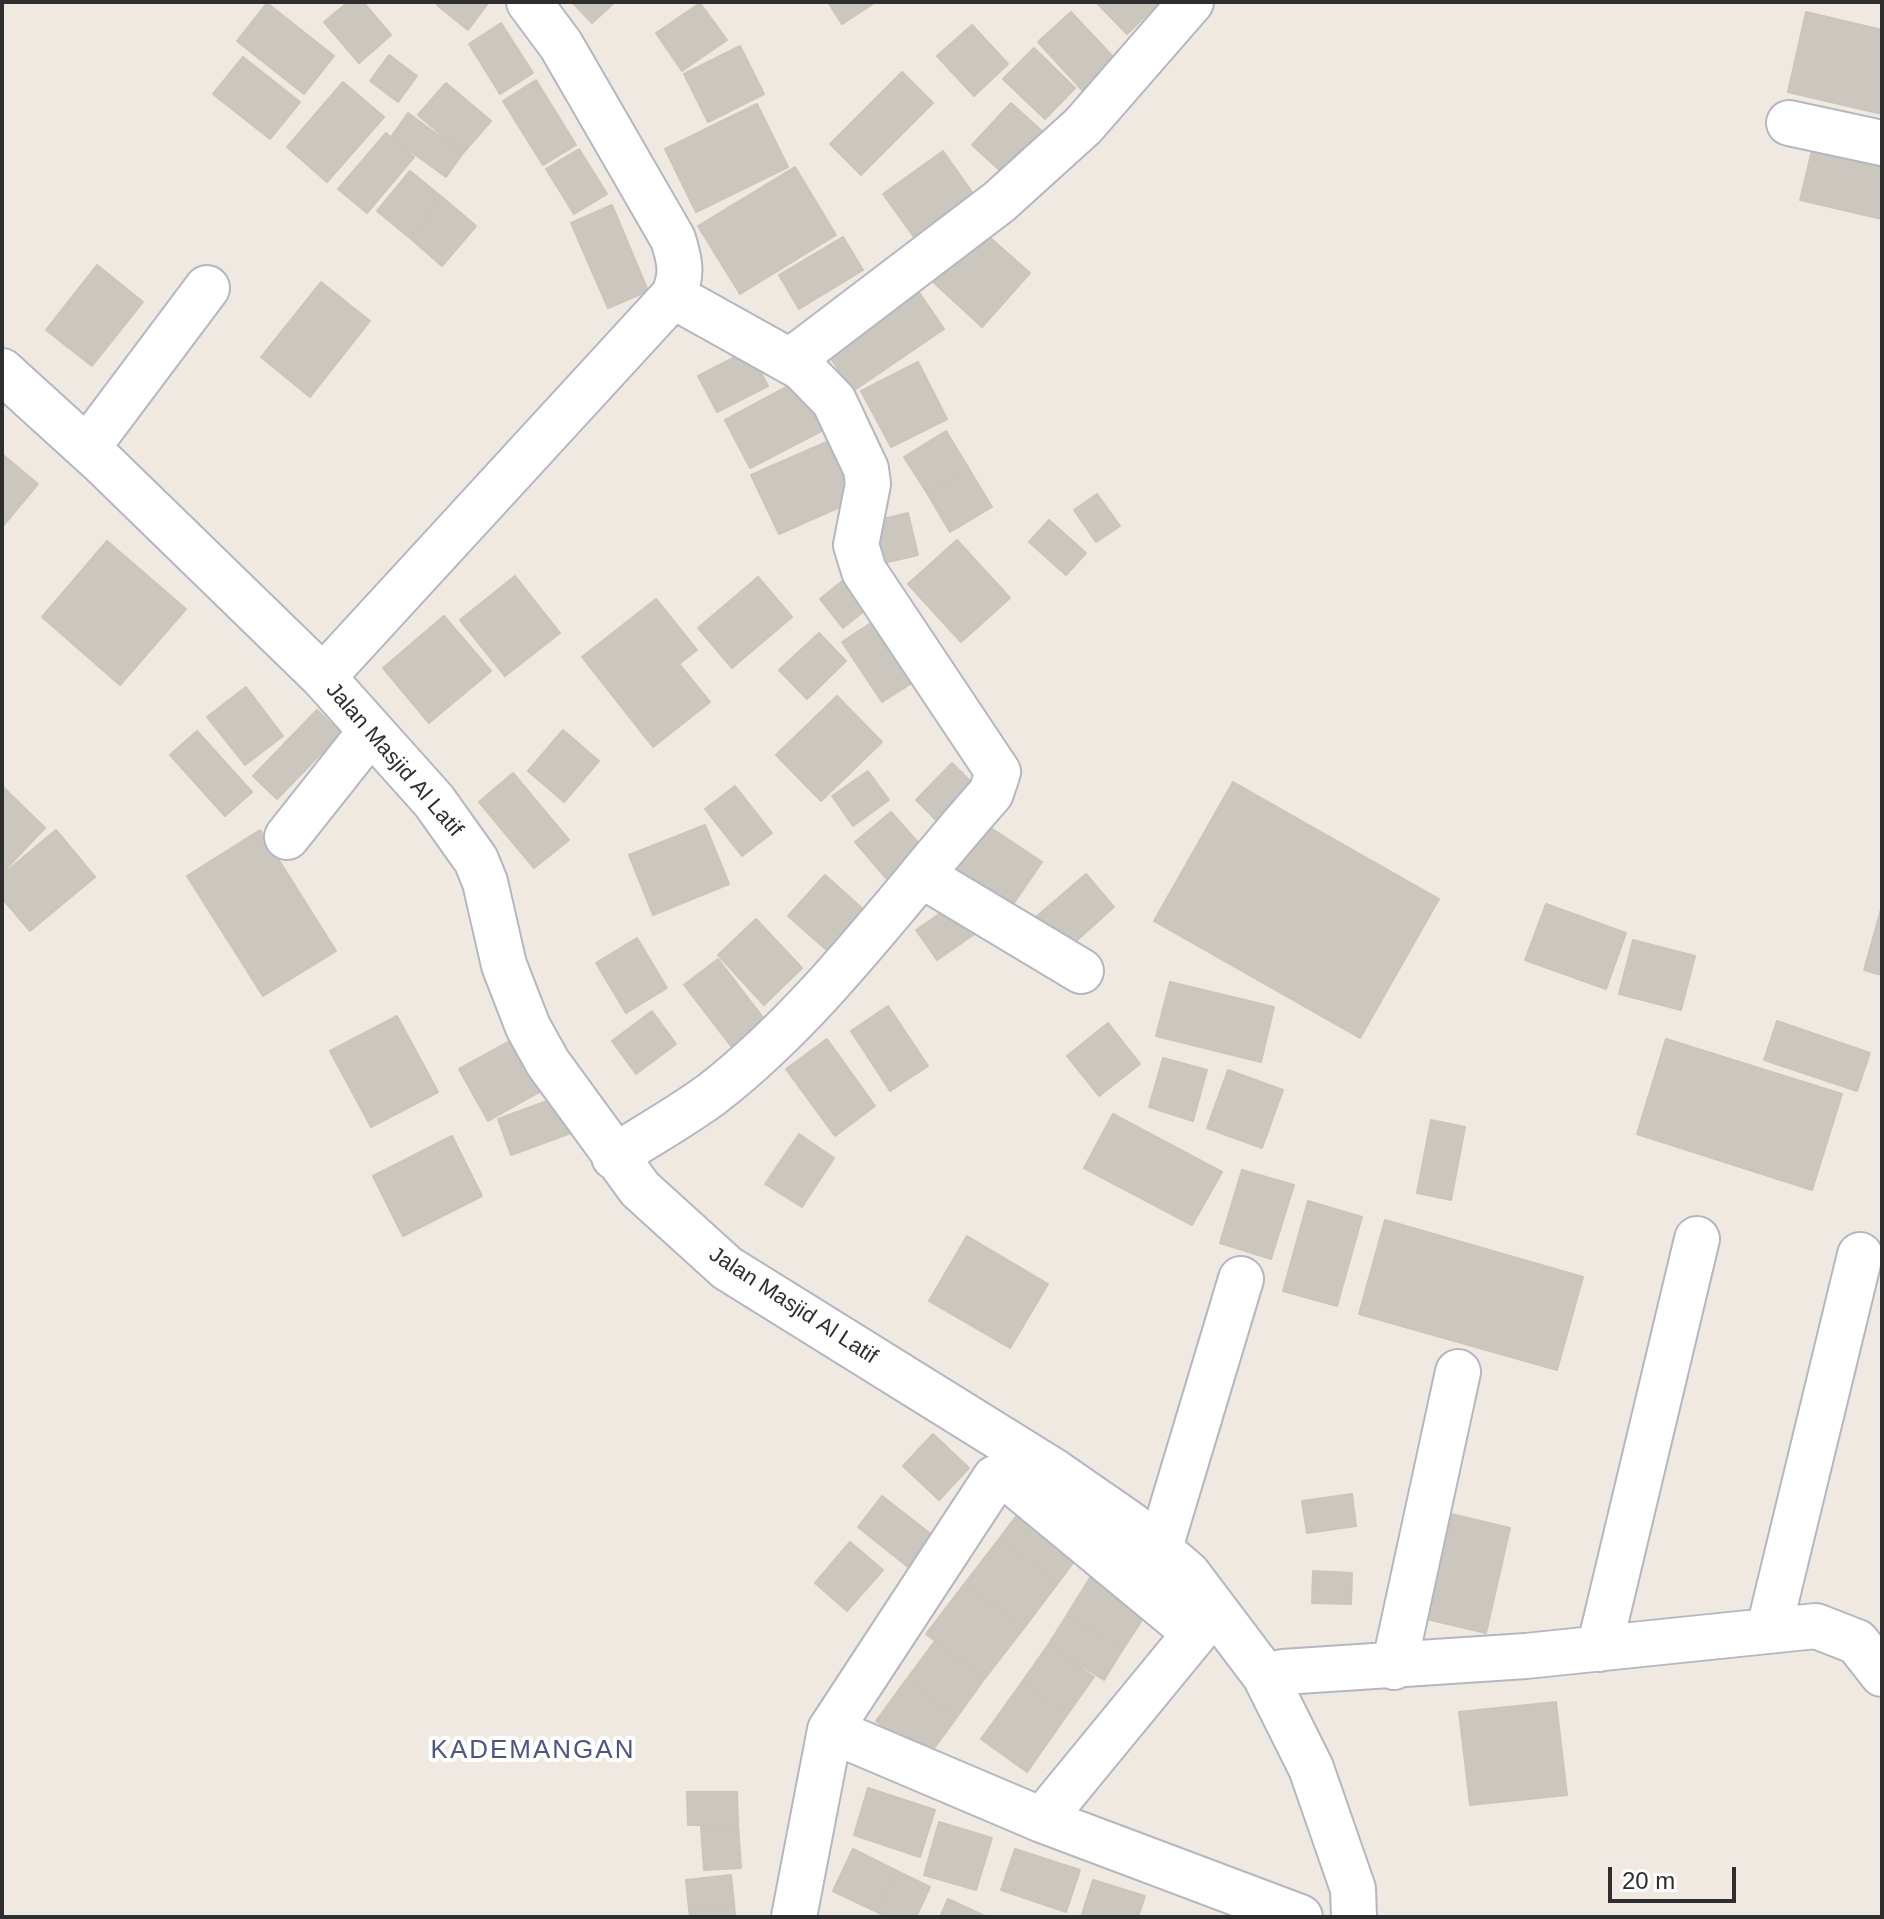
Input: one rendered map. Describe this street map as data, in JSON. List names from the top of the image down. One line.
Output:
{"streets":{"street":["Jalan Masjid Al Latif"]},"districts":["KADEMANGAN"],"scale_bar":"20 m"}
